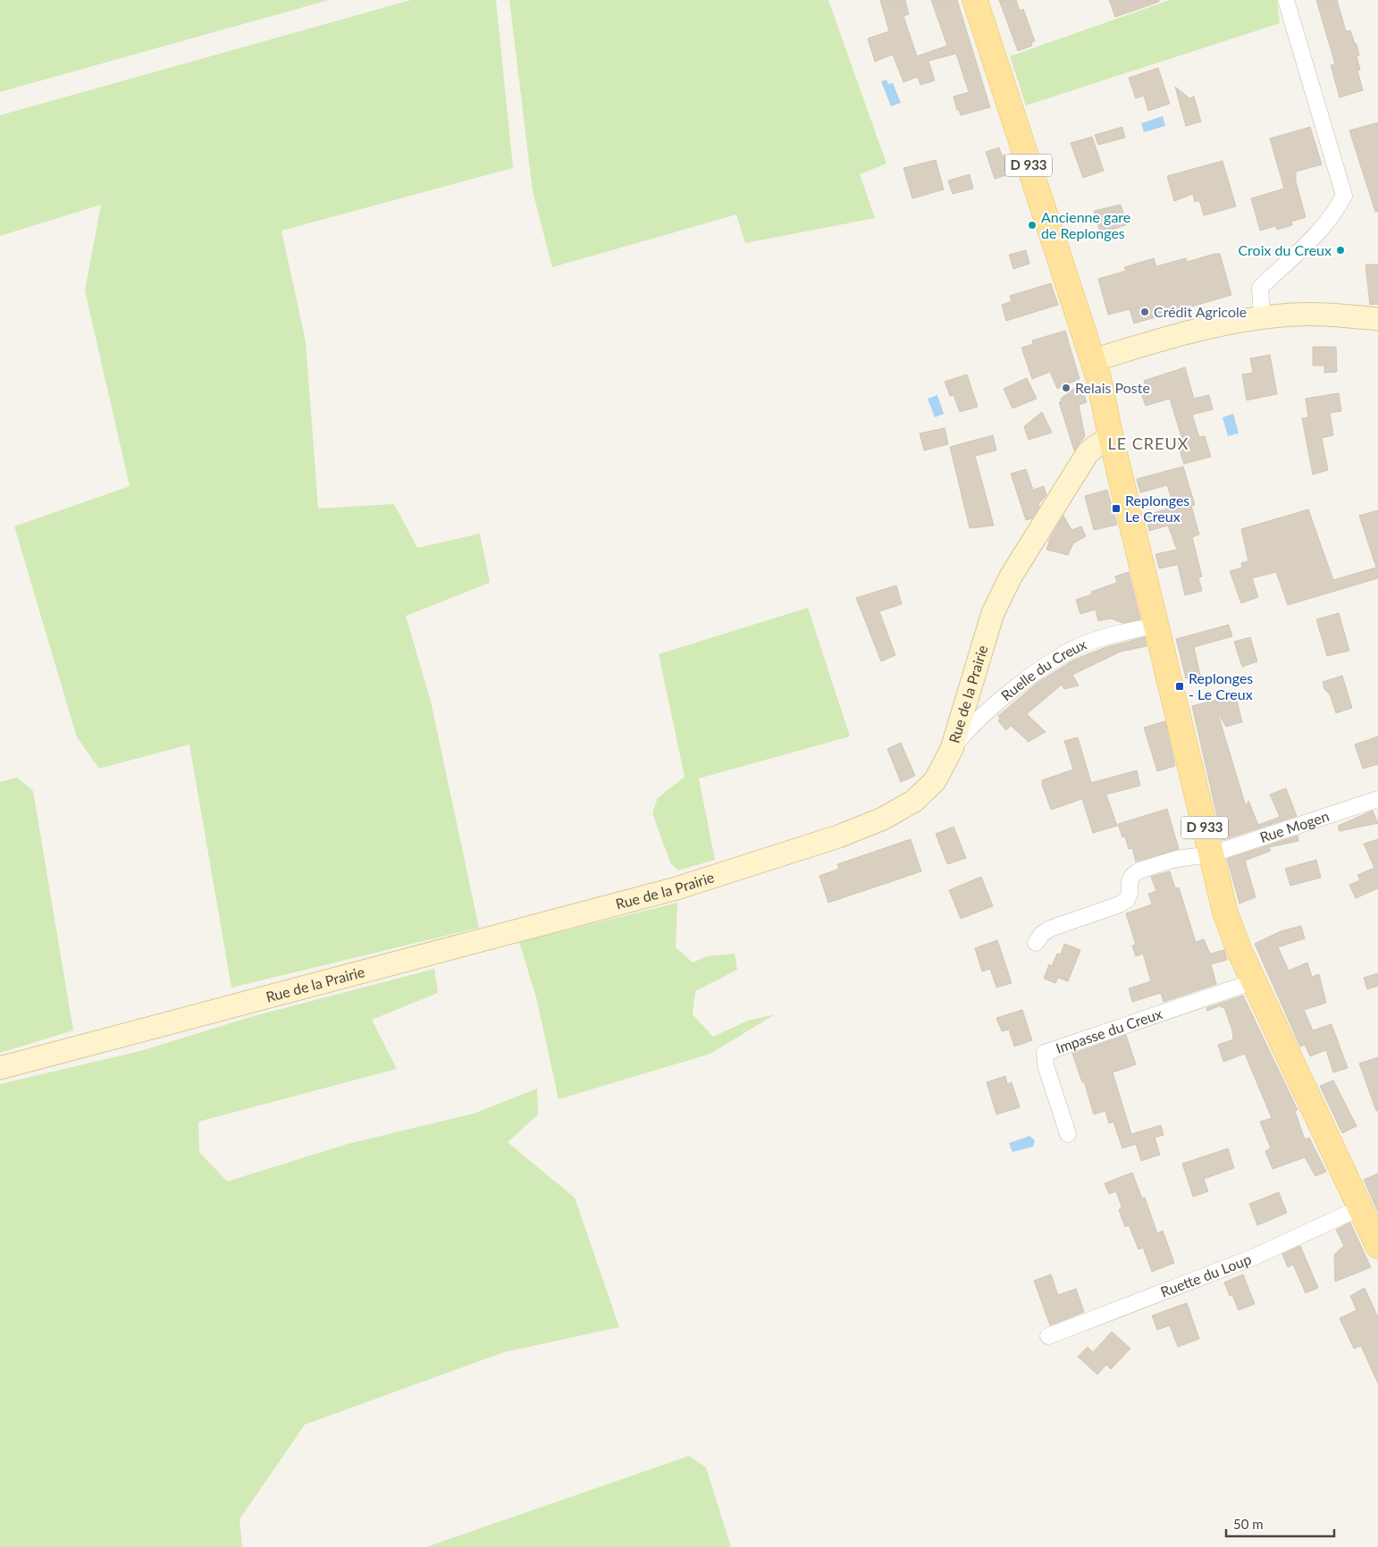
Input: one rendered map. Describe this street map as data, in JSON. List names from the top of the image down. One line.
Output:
{"streets":{"main road":["D 933"],"street":["Ruelle du Creux","Rue de la Prairie","Rue Mogen","Impasse du Creux","Ruette du Loup"]},"crossings":[["D 933","Ruelle du Creux"],["D 933","Rue de la Prairie"],["D 933","Rue Mogen"],["D 933","Impasse du Creux"],["D 933","Ruette du Loup"],["Ruelle du Creux","Rue de la Prairie"]],"districts":["LE CREUX"],"places":{"other":["Ancienne gare de Replonges","Croix du Creux","Crédit Agricole","Relais Poste"],"transit":["Replonges Le Creux","Replonges - Le Creux"]},"scale_bar":"50 m"}
